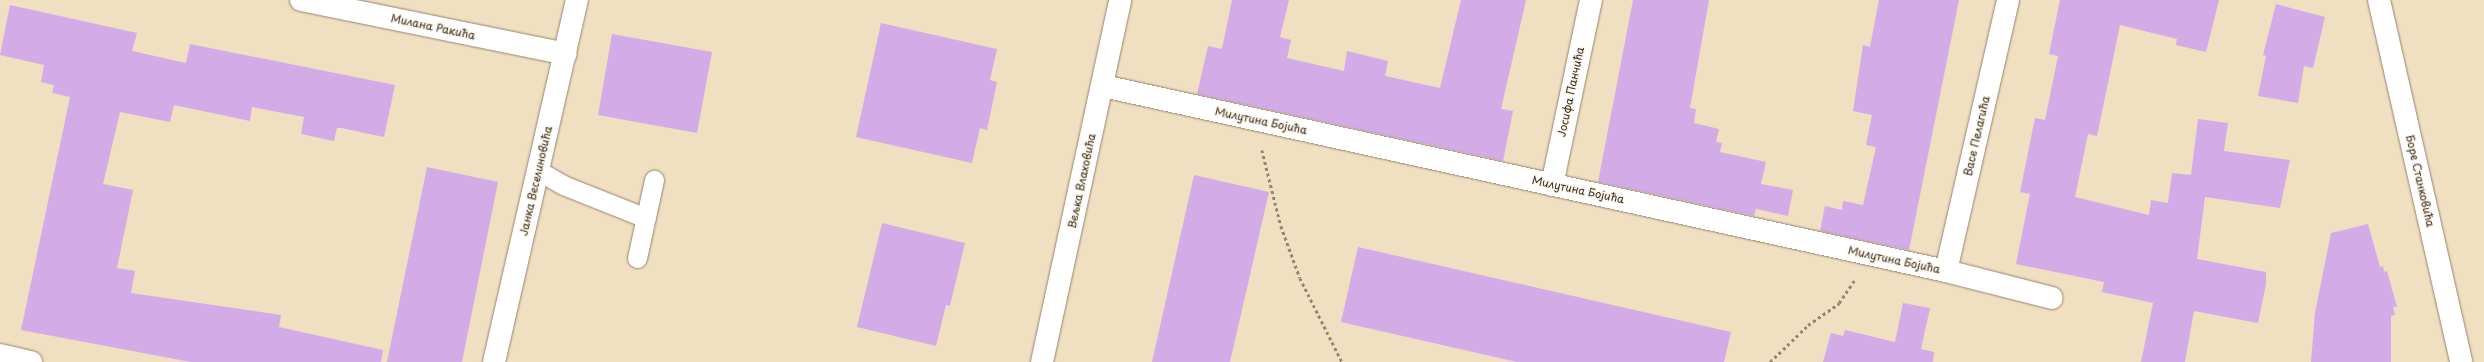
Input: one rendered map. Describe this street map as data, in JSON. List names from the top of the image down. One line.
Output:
{"streets":{"street":["Милана Ракића","Јосифа Панчића","Милутина Бојића","Васе Пелагића","Јанка Веселиновића","Вељка Влаховића","Боре Станковића"]},"crossings":[["Милана Ракића","Јанка Веселиновића"],["Јосифа Панчића","Милутина Бојића"],["Милутина Бојића","Васе Пелагића"],["Милутина Бојића","Вељка Влаховића"]]}
